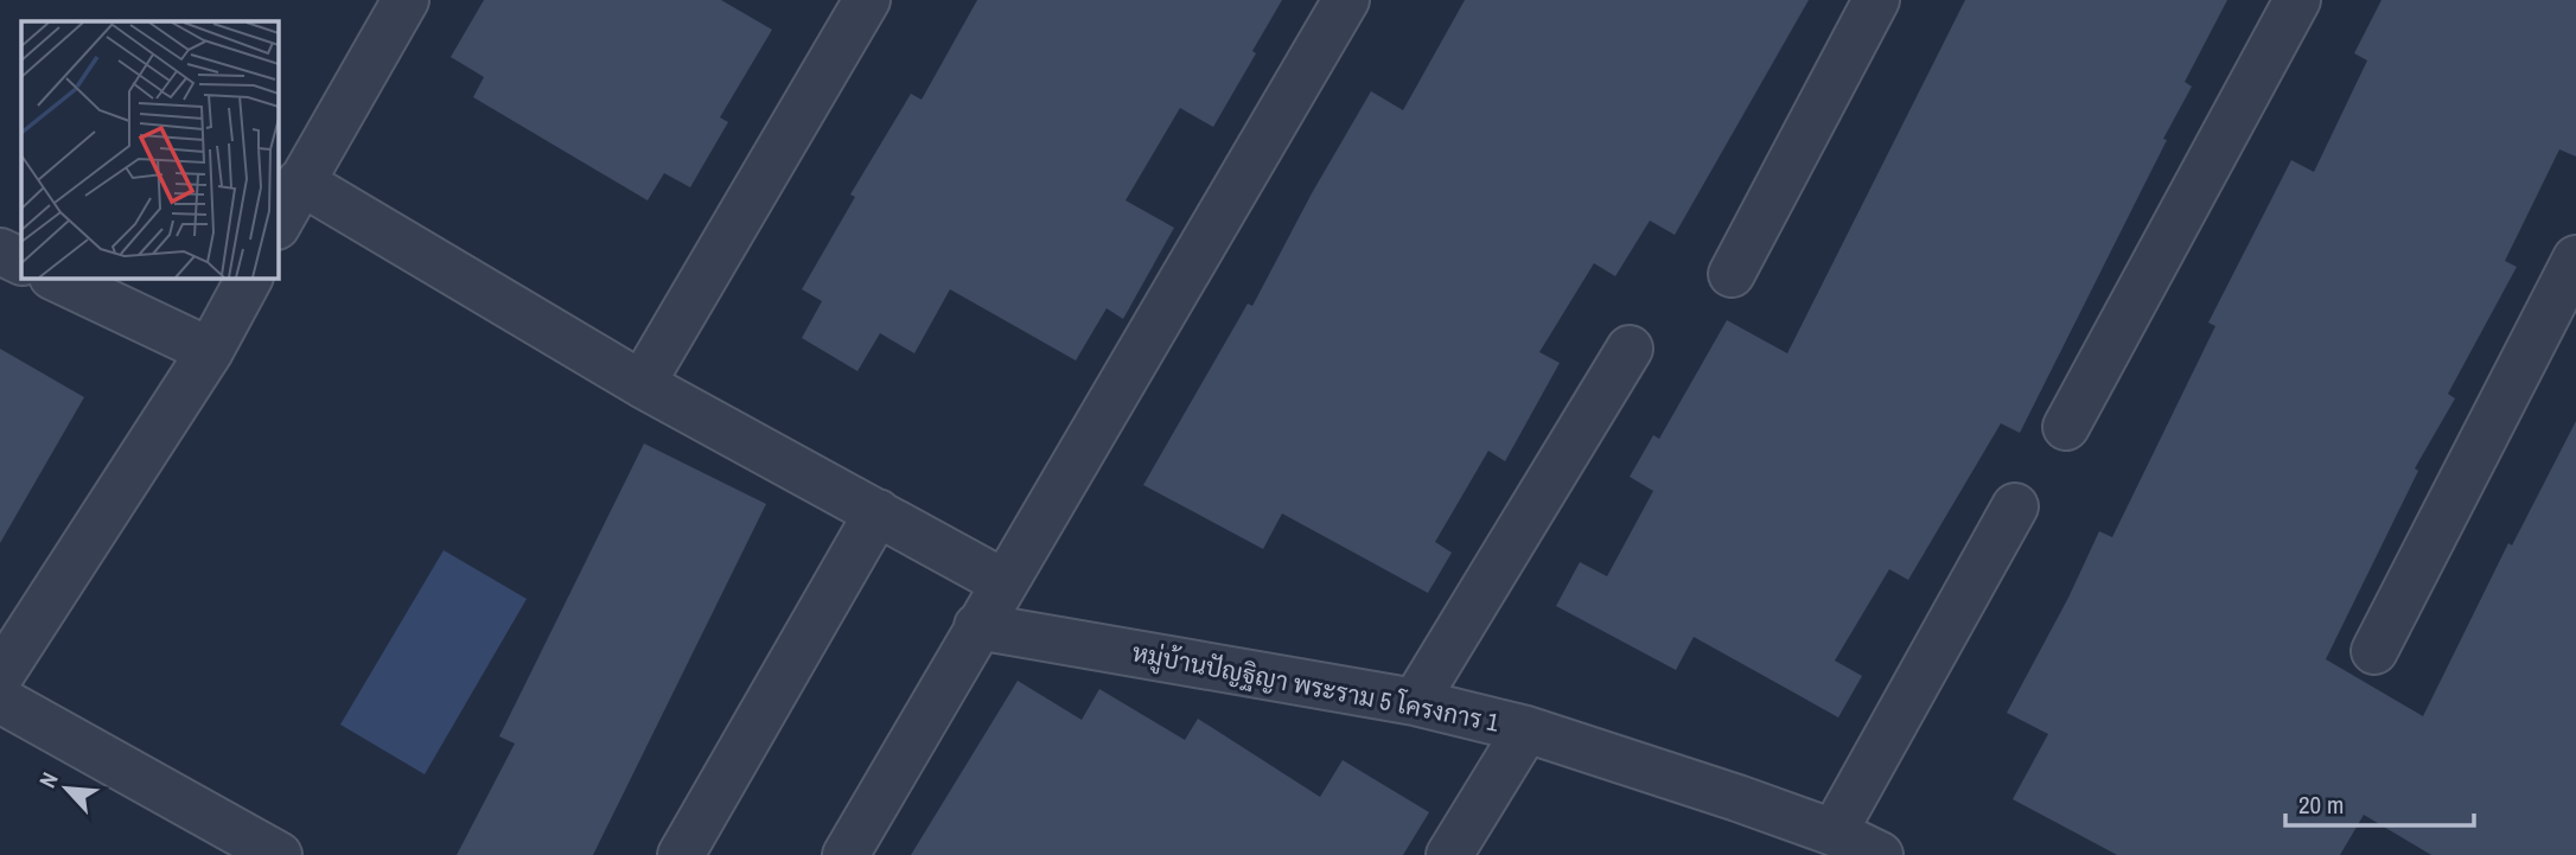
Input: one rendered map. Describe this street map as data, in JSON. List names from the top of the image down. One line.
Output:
{"streets":{"street":["หมู่บ้านปัญฐิญา พระราม 5 โครงการ 1"]},"scale_bar":"20 m","north":"top left"}
